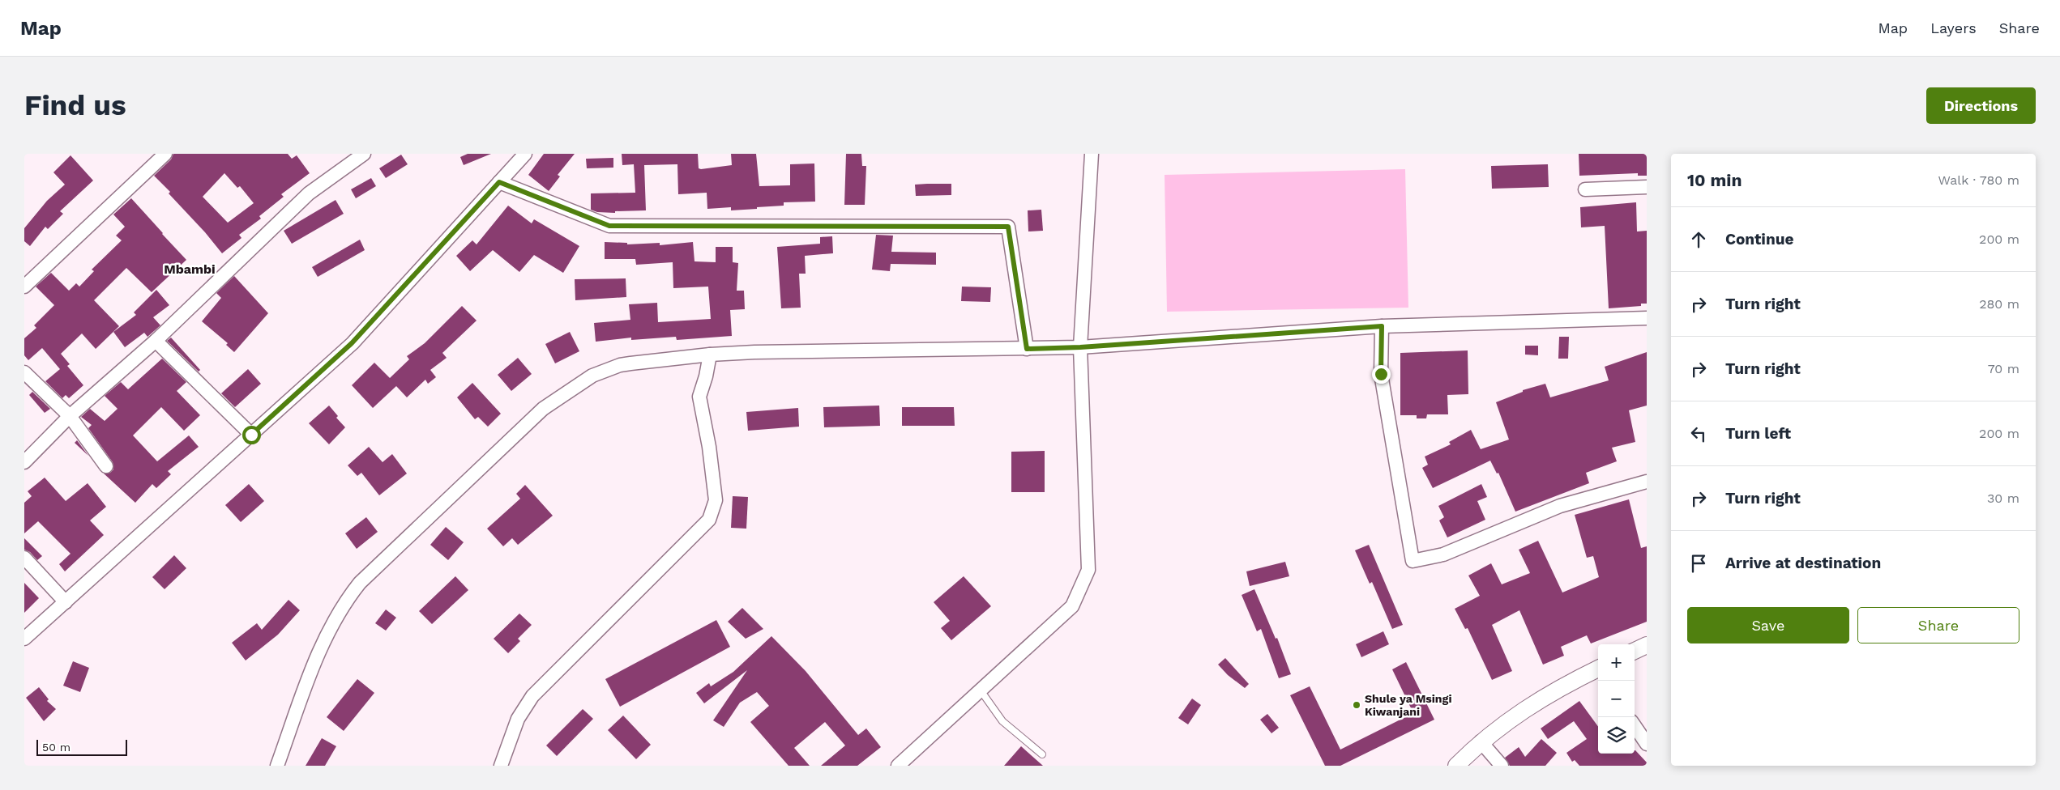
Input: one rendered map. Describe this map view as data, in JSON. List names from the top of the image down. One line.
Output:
{"districts":["Mbambi"],"places":["Shule ya Msingi Kiwanjani"],"scale_bar":"50 m","page":{"header":"Map","nav":["Map","Layers","Share"],"buttons":["Directions",["Save","Share"]],"title":"Find us","heading":["10 min","Walk · 780 m"],"list":[["Continue","200 m"],["Turn right","280 m"],["Turn right","70 m"],["Turn left","200 m"],["Turn right","30 m"],"Arrive at destination"],"map_buttons":["+","−"],"scale":"50 m"}}
